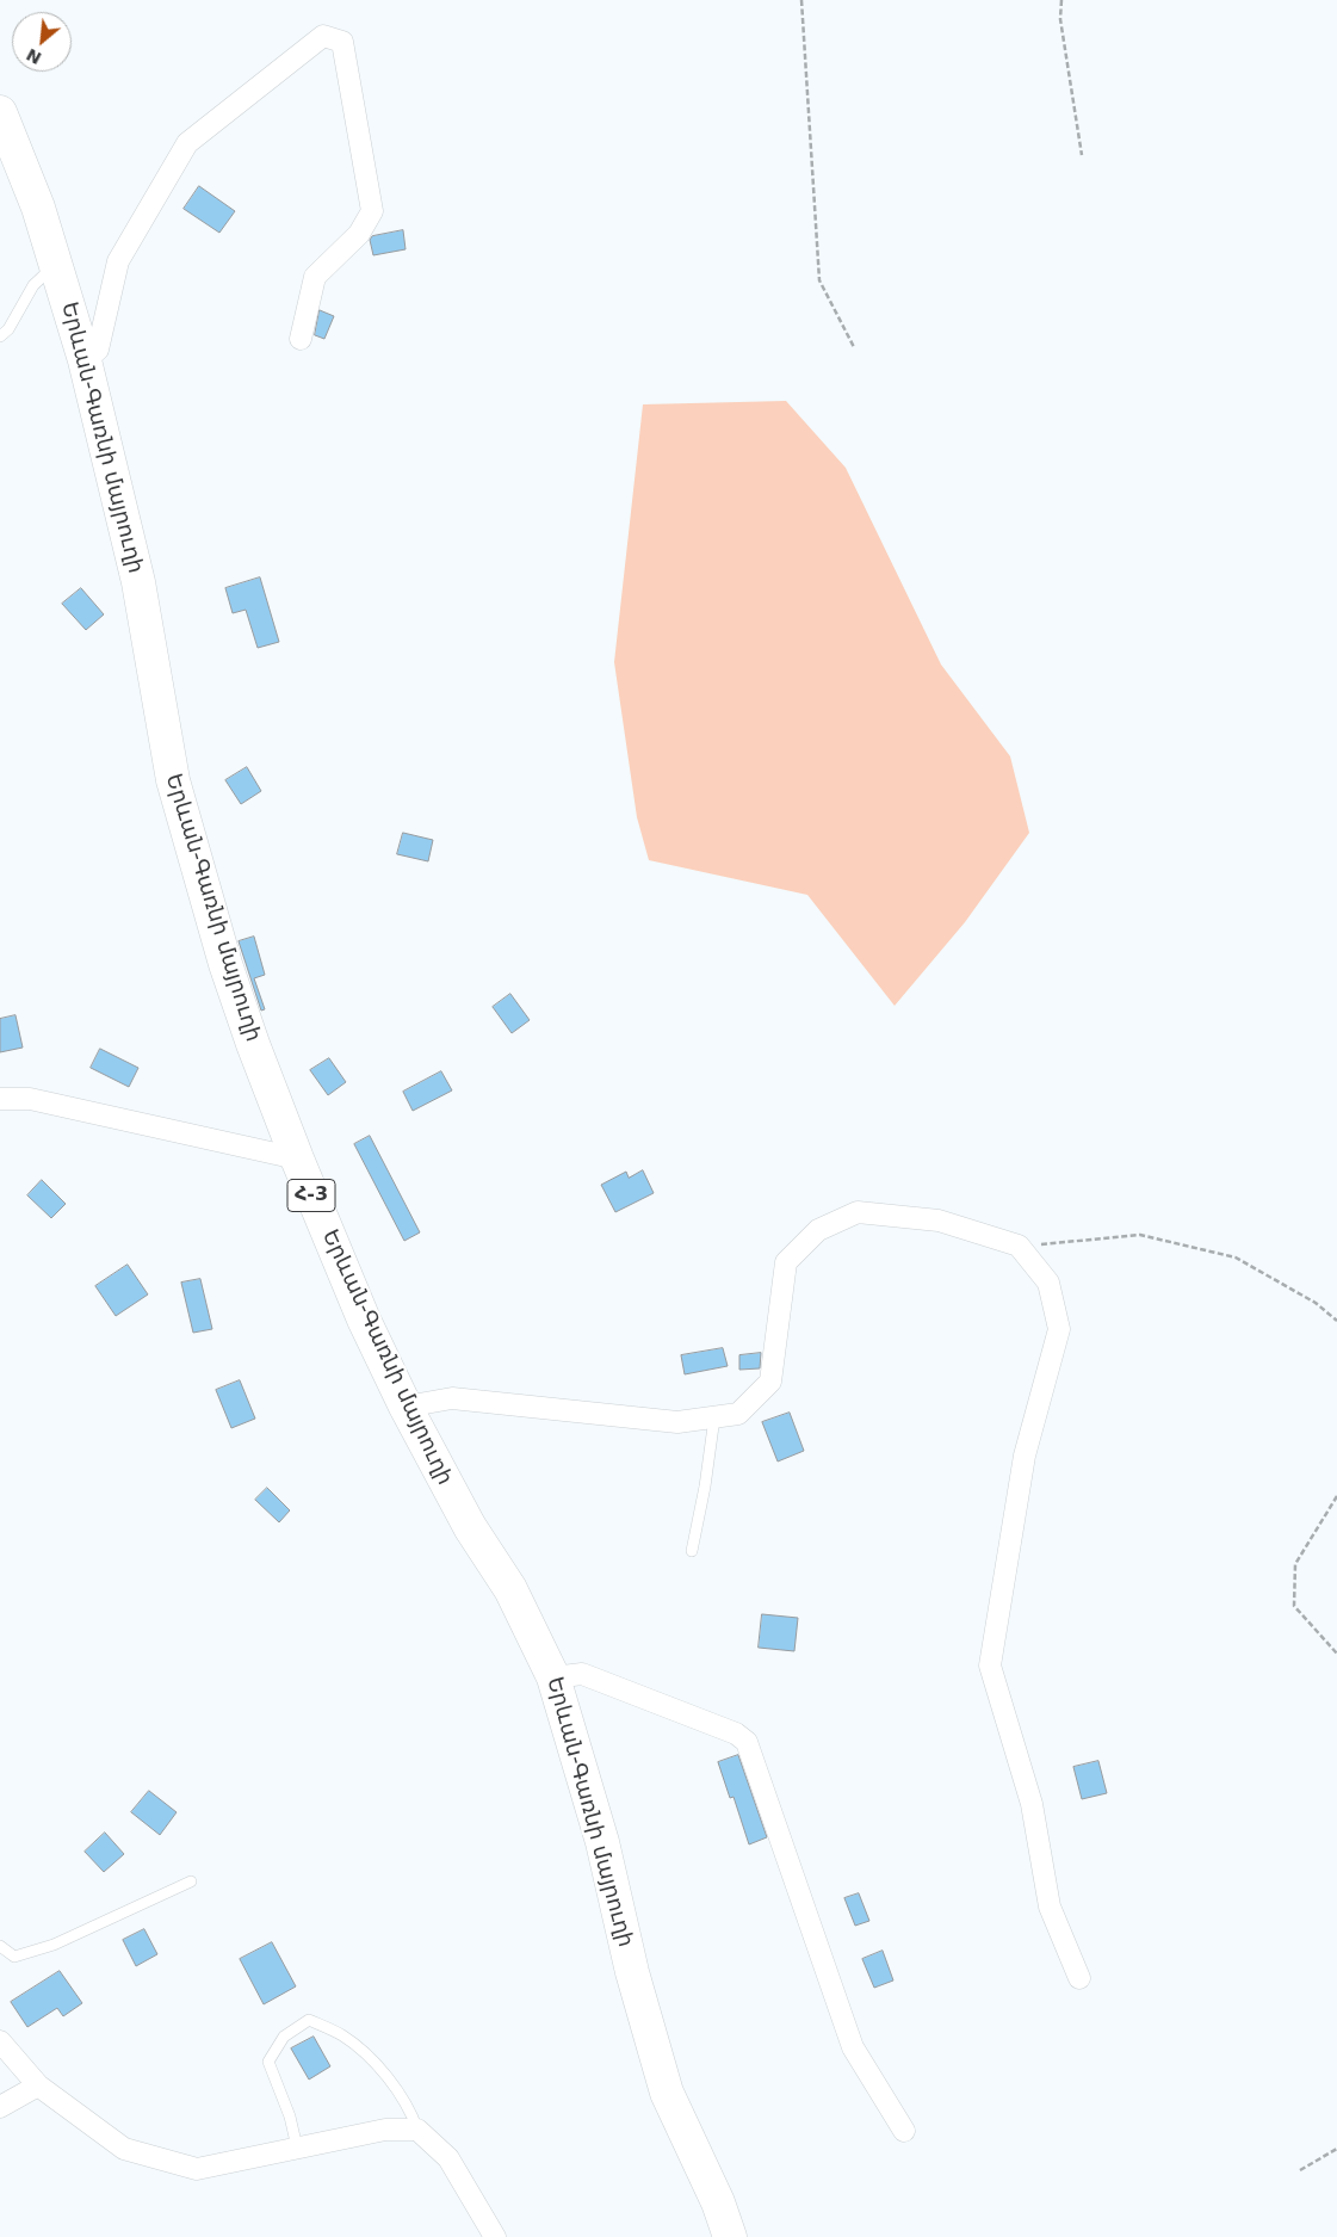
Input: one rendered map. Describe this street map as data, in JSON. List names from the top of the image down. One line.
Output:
{"streets":{"main road":["Երևան-Գառնի մայրուղի","Հ-3"]},"north":"bottom left"}
